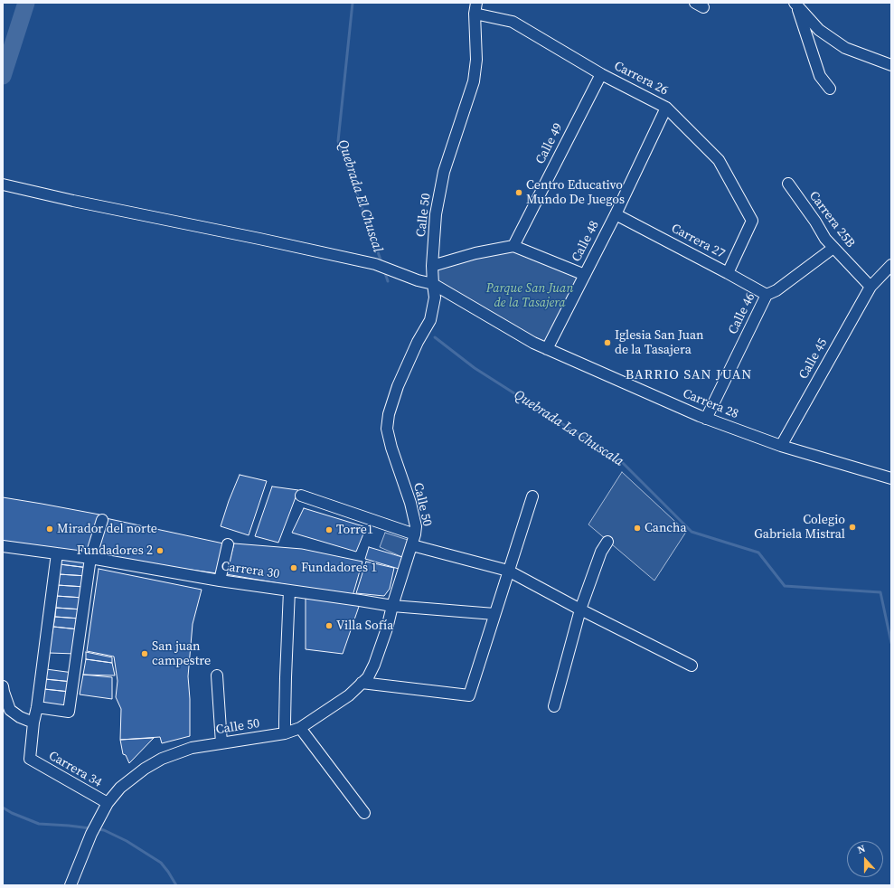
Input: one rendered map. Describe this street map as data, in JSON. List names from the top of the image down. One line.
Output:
{"streets":{"street":["Carrera 26","Calle 49","Calle 50","Carrera 25B","Calle 48","Carrera 27","Calle 46","Calle 45","Carrera 28","Carrera 30","Carrera 34"]},"crossings":[["Carrera 26","Calle 49"],["Carrera 26","Calle 50"],["Carrera 26","Calle 48"],["Carrera 26","Carrera 27"],["Calle 50","Carrera 28"],["Calle 50","Carrera 30"],["Calle 50","Carrera 34"],["Carrera 25B","Calle 46"],["Carrera 25B","Calle 45"],["Calle 48","Carrera 27"],["Calle 48","Carrera 28"],["Carrera 27","Calle 46"],["Calle 46","Carrera 28"],["Calle 45","Carrera 28"]],"districts":["BARRIO SAN JUAN"],"water":["Quebrada El Chuscal","Quebrada La Chuscala"],"parks":["Parque San Juan de la Tasajera"],"places":["Centro Educativo Mundo De Juegos","Iglesia San Juan de la Tasajera","Colegio Gabriela Mistral","Cancha","Mirador del norte","Torre1","Fundadores 2","Fundadores 1","Villa Sofía","San juan campestre"],"north":"top"}
